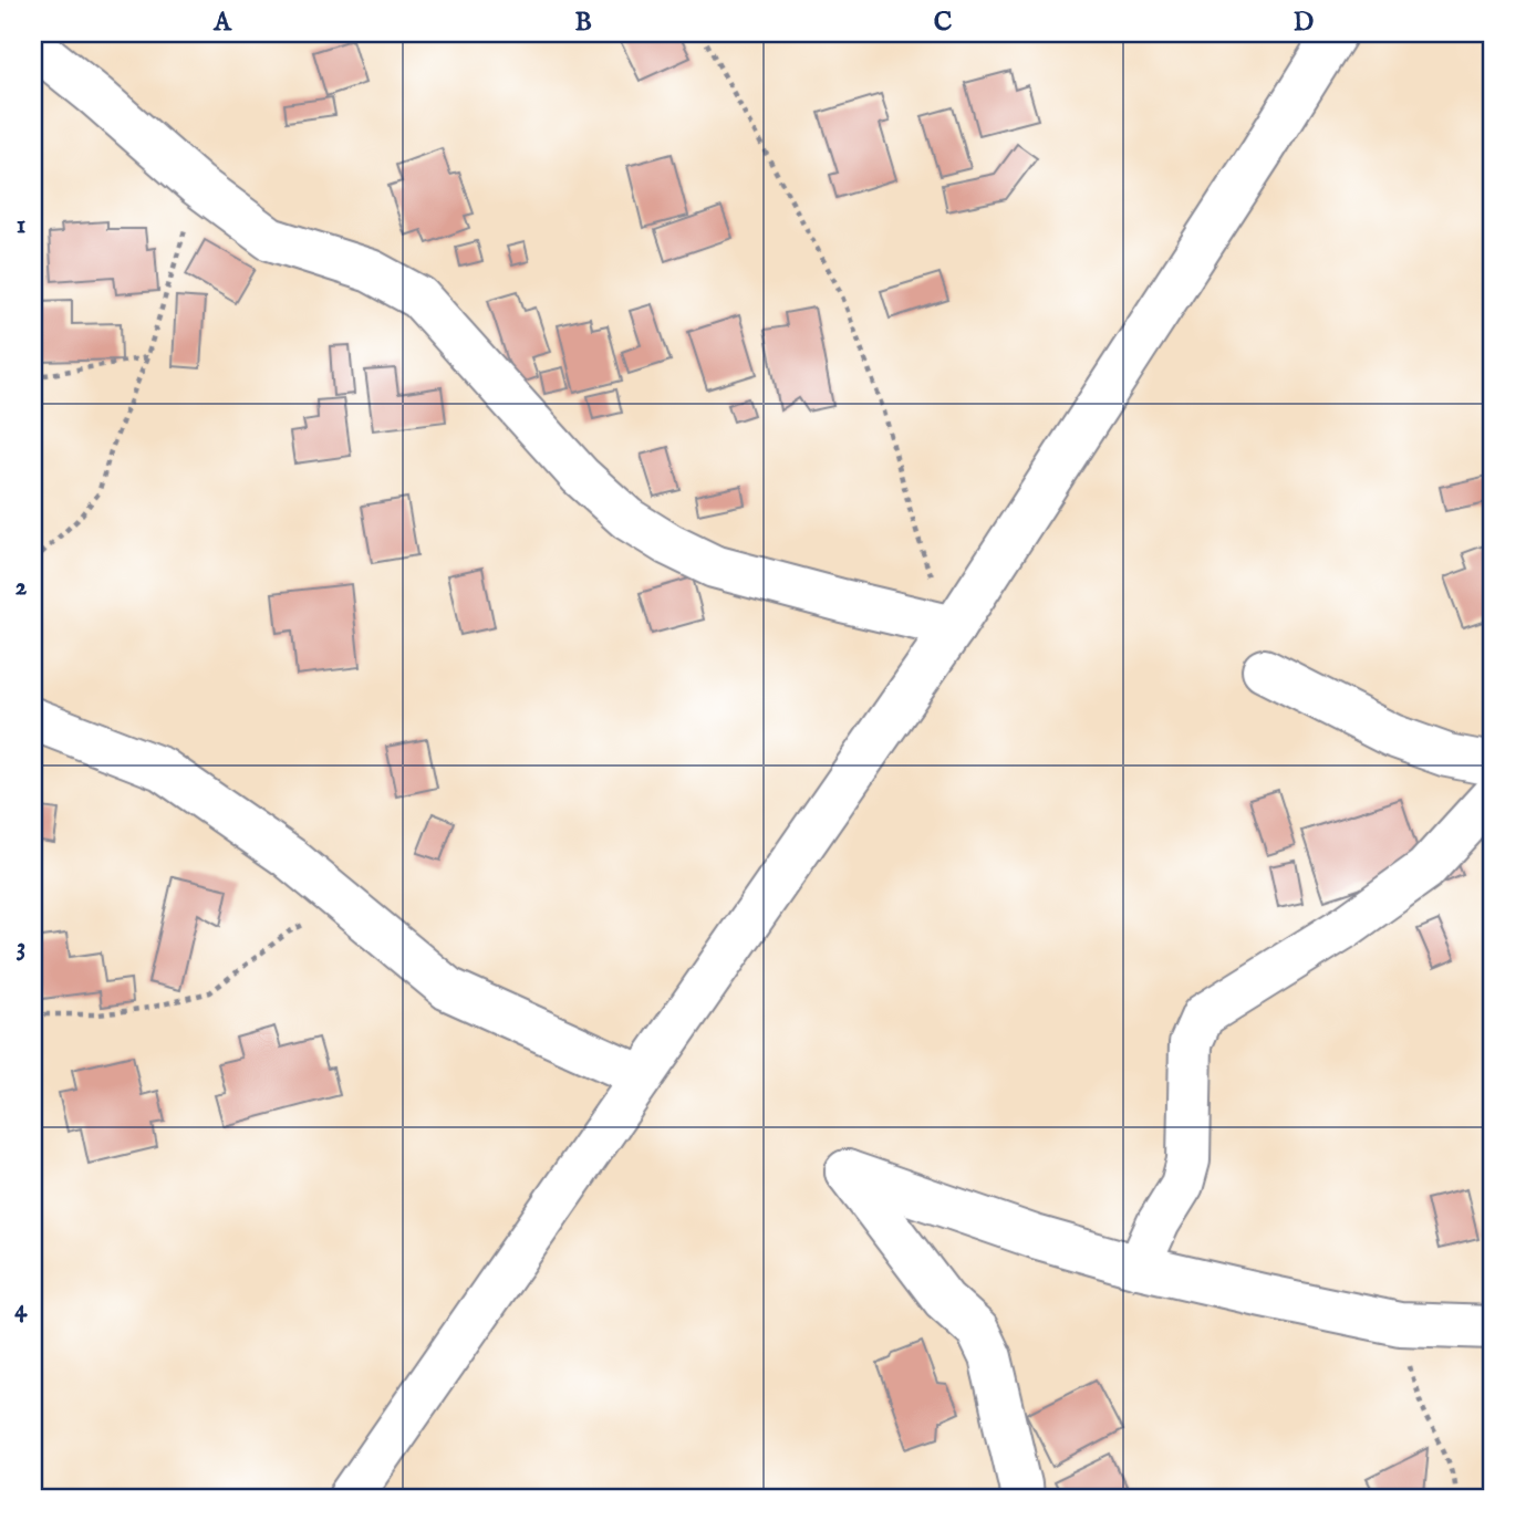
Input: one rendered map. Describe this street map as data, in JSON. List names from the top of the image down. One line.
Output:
{"grid":{"columns":["A","B","C","D"],"rows":["1","2","3","4"]}}
